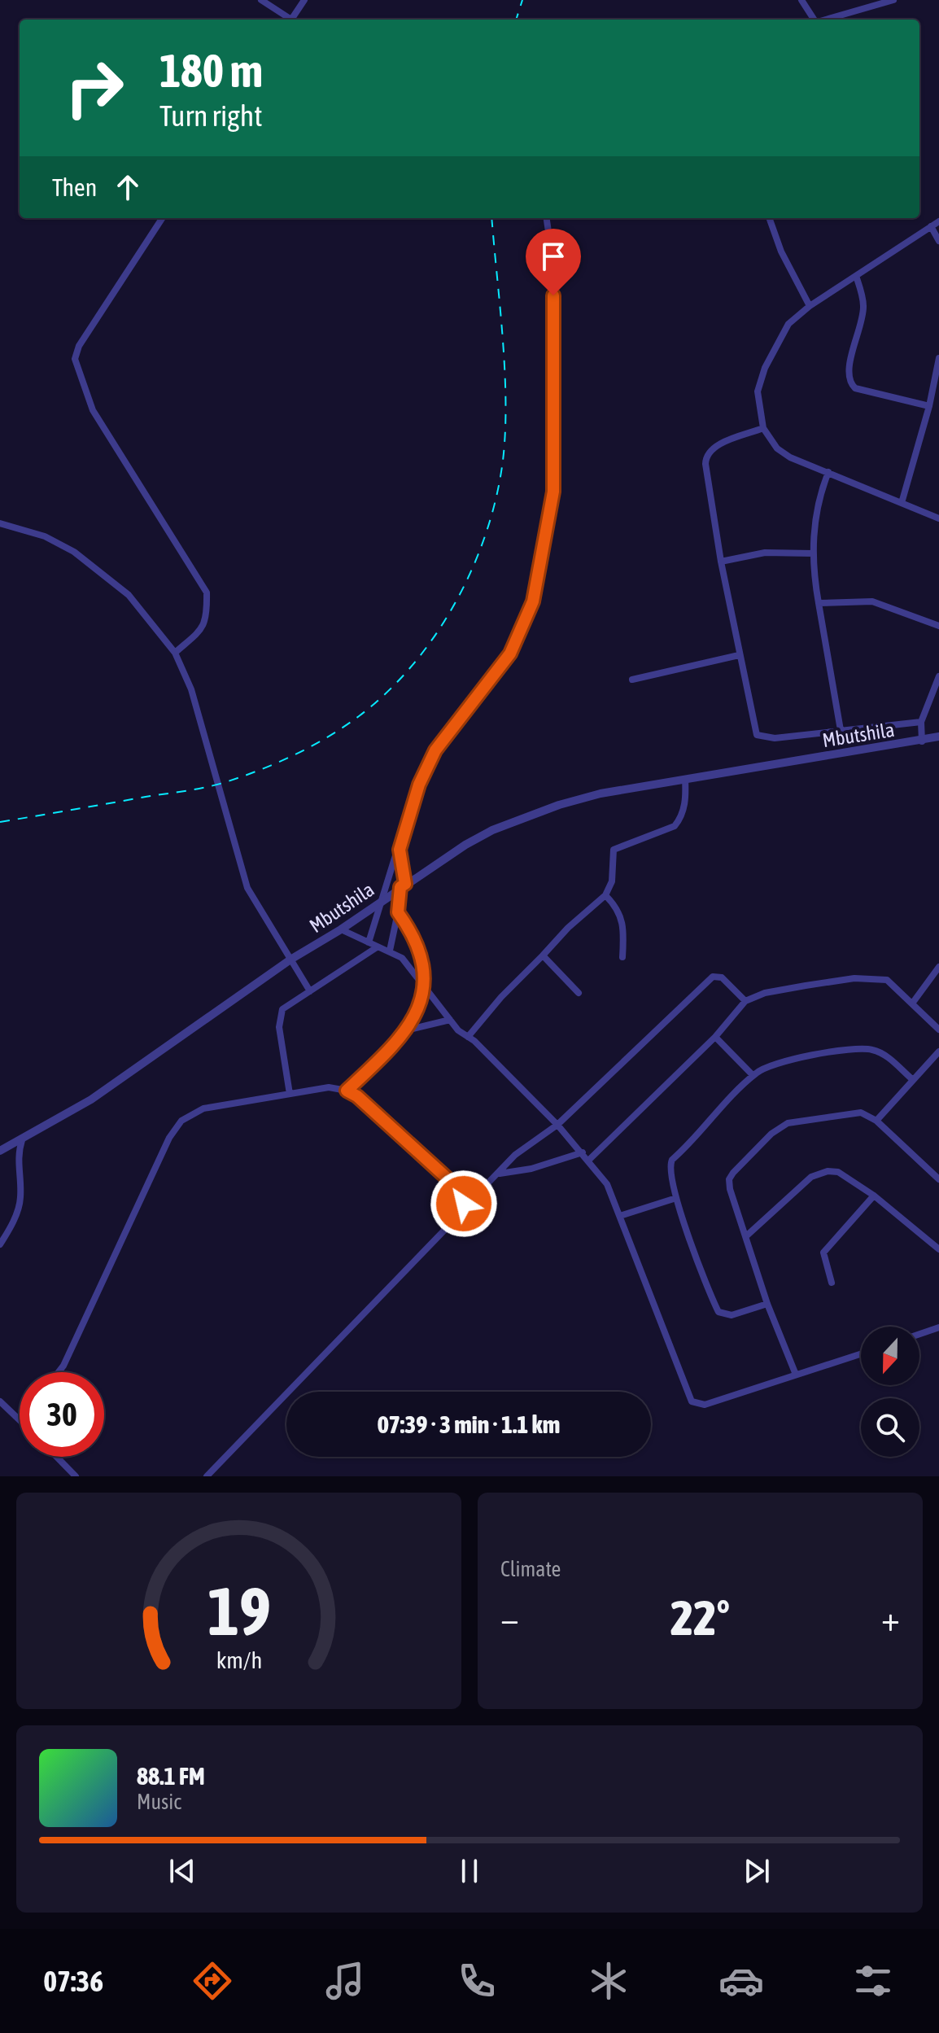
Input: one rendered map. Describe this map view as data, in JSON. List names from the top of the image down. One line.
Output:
{"streets":{"street":["Mbutshila"]},"north":"bottom","page":{"turn":["180 m","Turn right"],"then":"Then","limit":"30","trip":"07:39 · 3 min · 1.1 km","tile":"Climate","heat":["−","22°","+"],"song":["88.1 FM","Music"],"tabs":"07:36","gauge":["19","km/h"]}}
